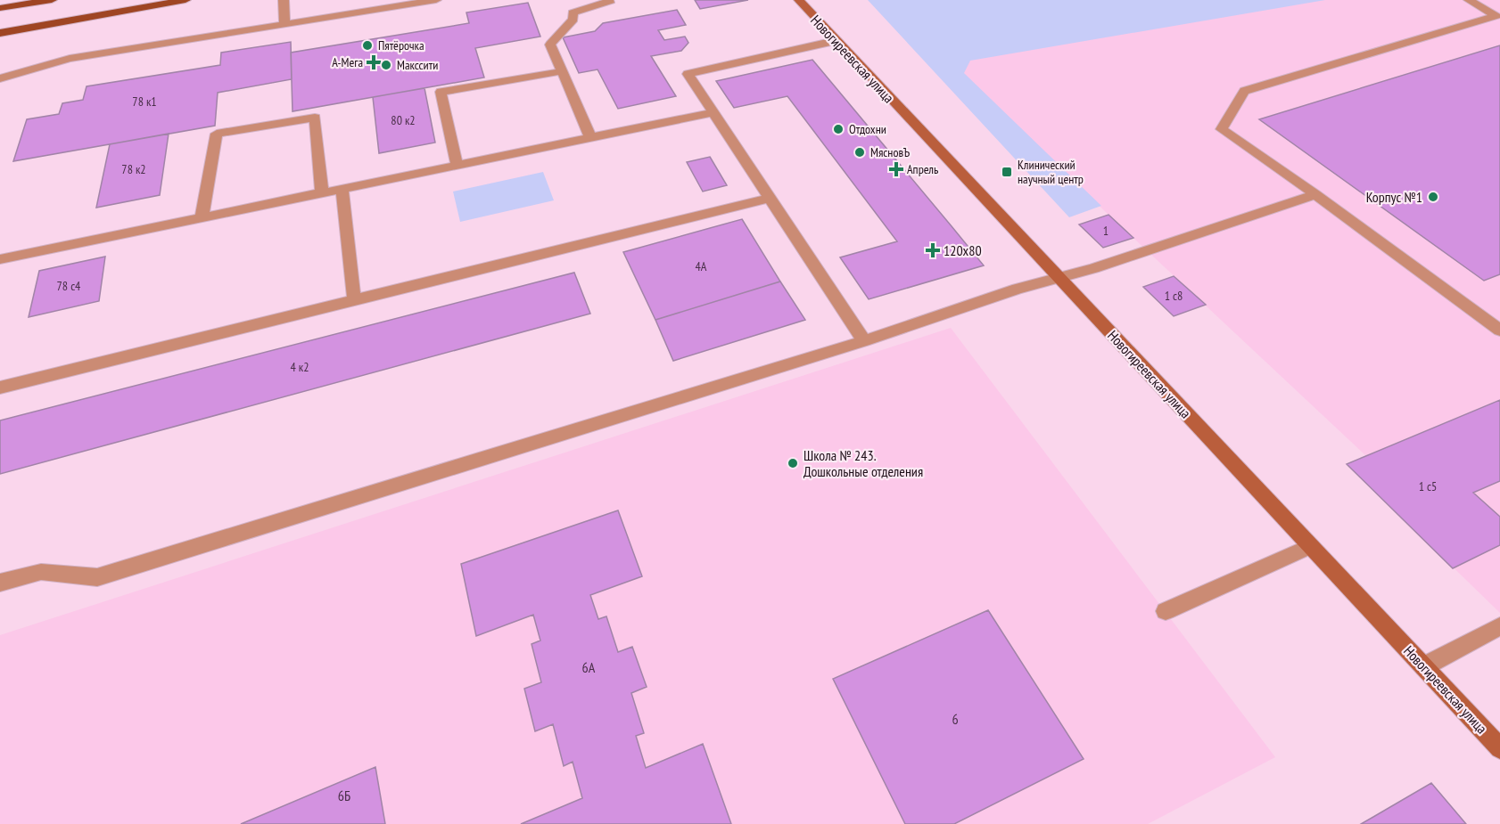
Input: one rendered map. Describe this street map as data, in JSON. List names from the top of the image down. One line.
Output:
{"streets":{"main road":["Новогиреевская улица"]},"places":{"other":["Пятёрочка","Макссити","Отдохни","МясновЪ","Корпус №1","Школа № 243. Дошкольные отделения"],"health":["А-Мега","Апрель","120x80"],"transit":["Клинический научный центр"]},"house_numbers":["78 к1","80 к2","78 к2","1","4А","78 с4","1 c8","4 к2","1 с5","6А","6","6Б"]}
